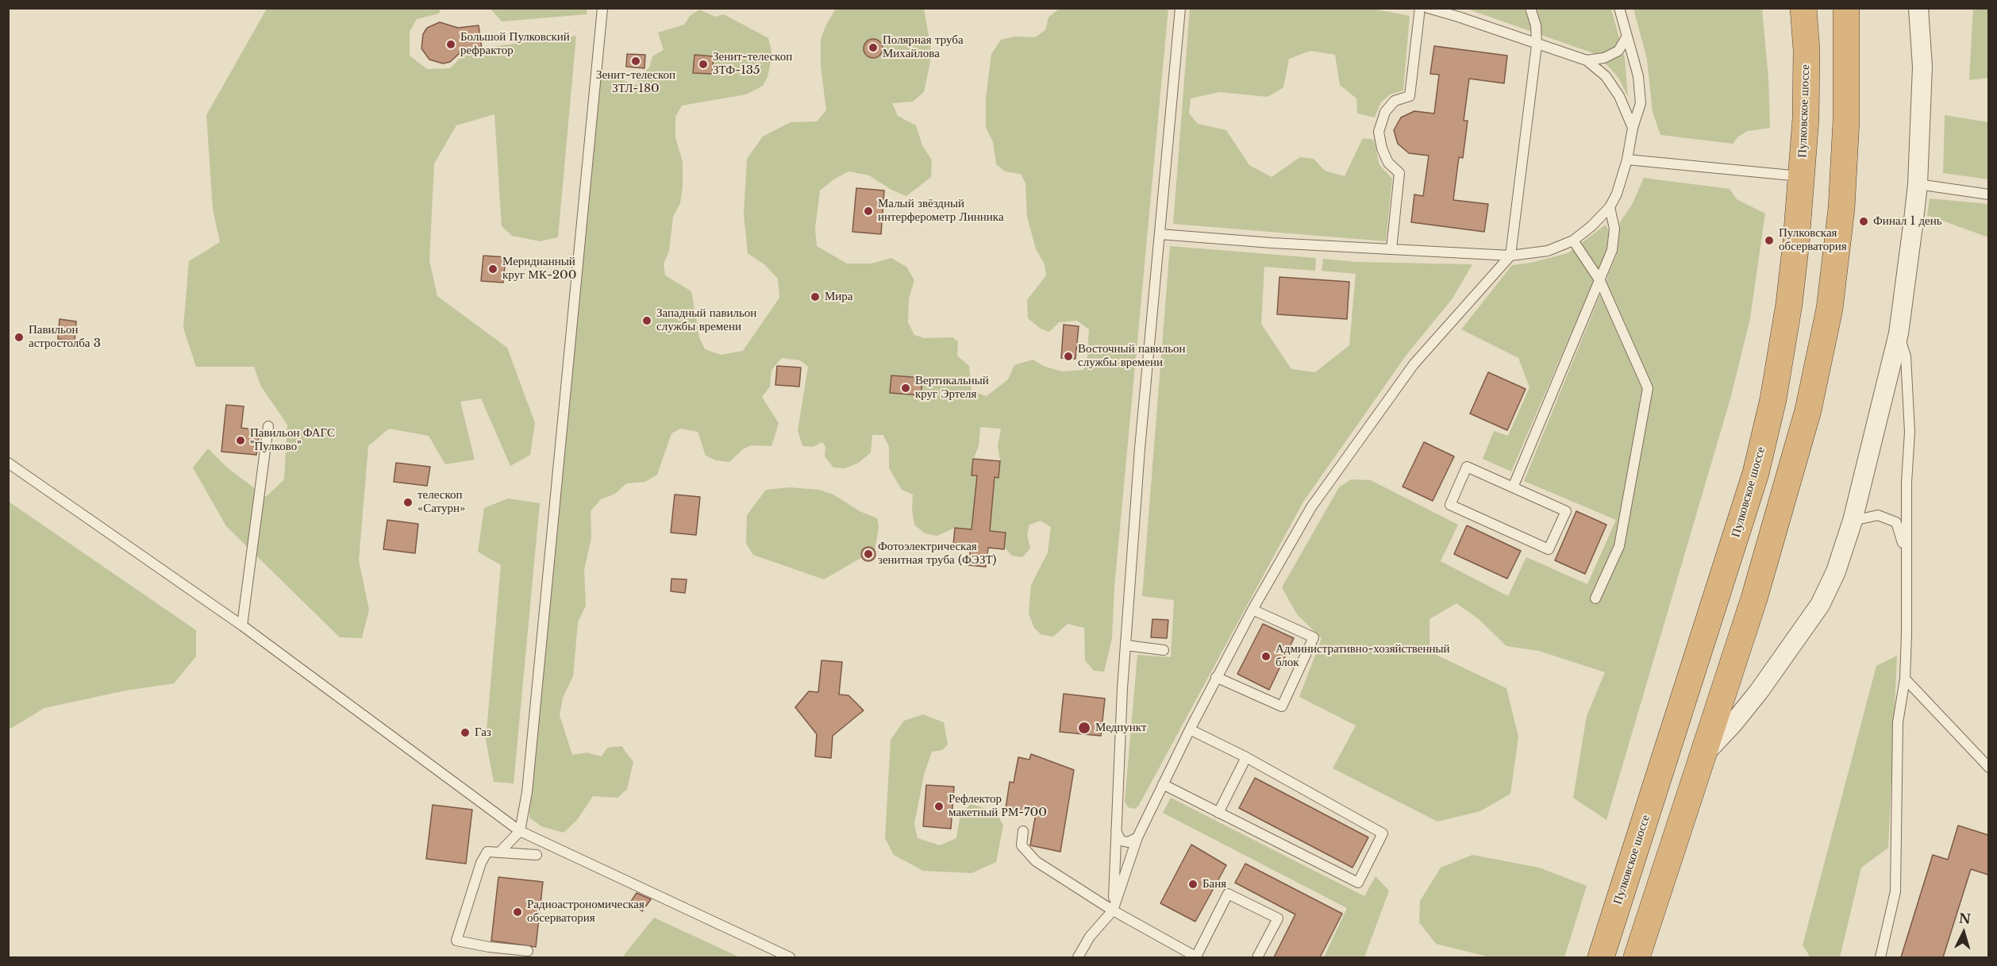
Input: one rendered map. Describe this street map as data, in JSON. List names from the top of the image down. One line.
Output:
{"streets":{"highway":["Пулковское шоссе"]},"places":["Большой Пулковский рефрактор","Полярная труба Михайлова","Зенит-телескоп ЗТЛ-180","Зенит-телескоп ЗТФ-135","Малый звёздный интерферометр Линника","Финал 1 день","Пулковская обсерватория","Меридианный круг МК-200","Мира","Западный павильон службы времени","Павильон астростолба 3","Восточный павильон службы времени","Вертикальный круг Эртеля","Павильон ФАГС \"Пулково\"","телескоп «Сатурн»","Фотоэлектрическая зенитная труба (ФЭЗТ)","Административно-хозяйственный блок","Медпункт","Газ","Рефлектор макетный РМ-700","Баня","Радиоастрономическая обсерватория"],"north":"top"}
